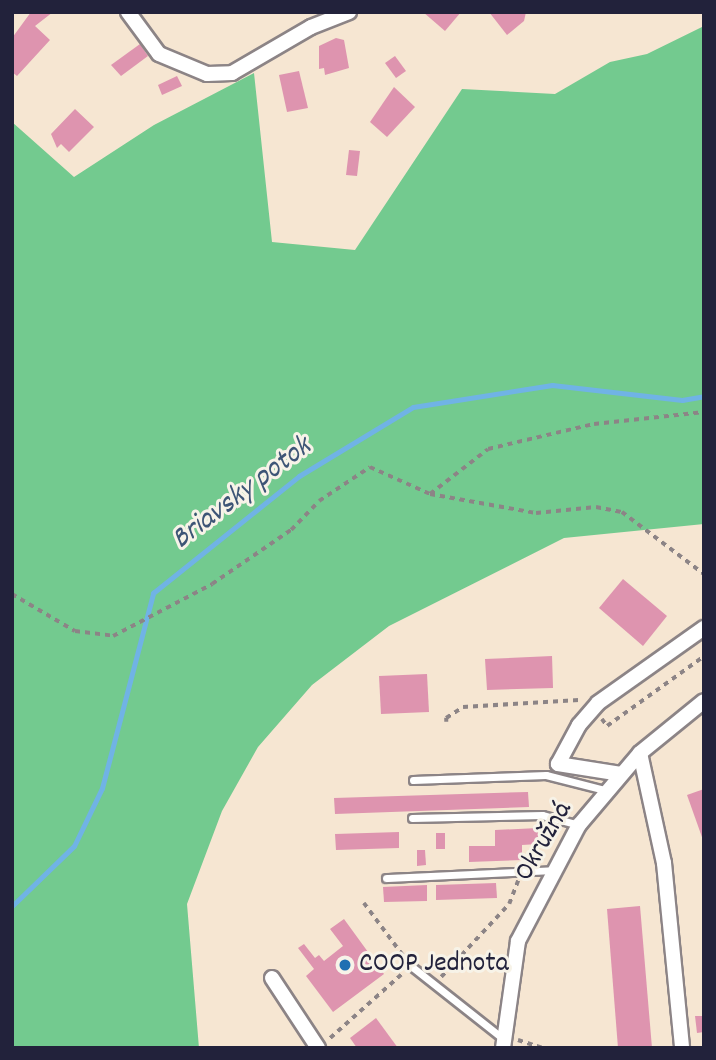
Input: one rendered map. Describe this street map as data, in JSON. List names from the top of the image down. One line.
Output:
{"streets":{"street":["Okružná"]},"water":["Briavsky potok"],"places":["COOP Jednota"]}
